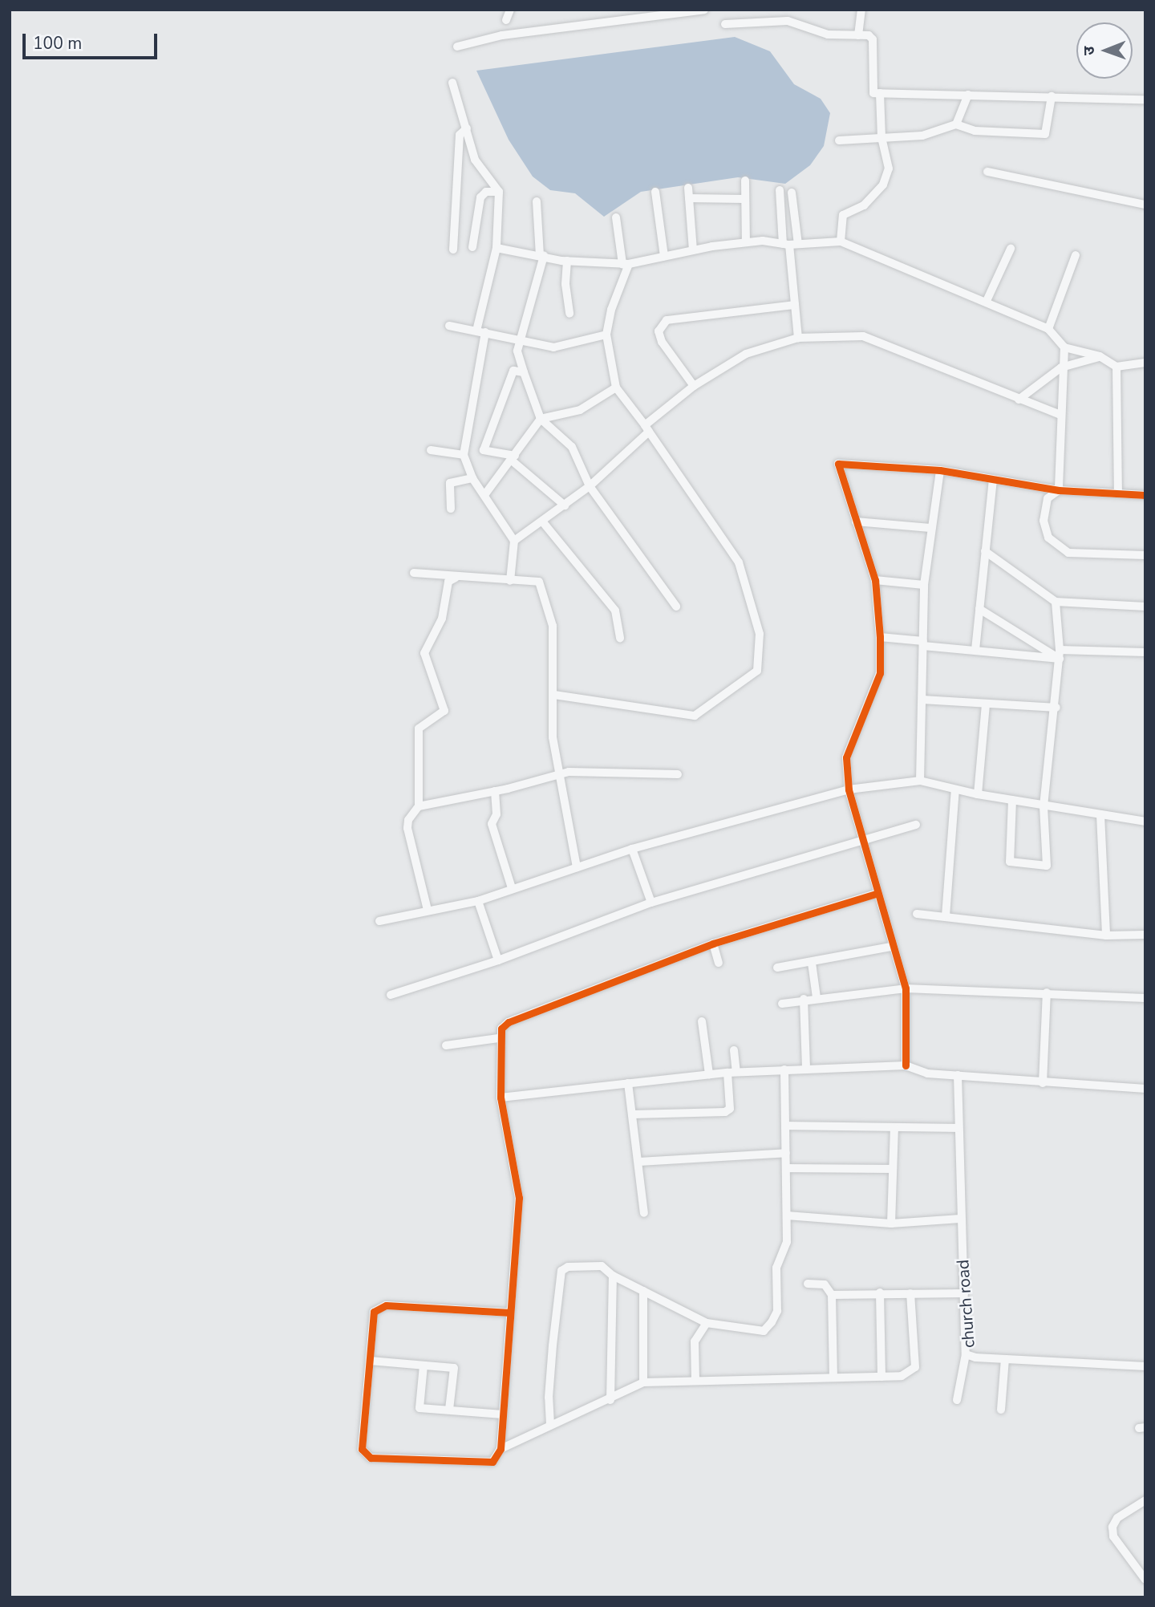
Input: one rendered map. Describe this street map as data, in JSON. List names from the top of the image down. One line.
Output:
{"streets":{"street":["church road"]},"scale_bar":"100 m","north":"left"}
